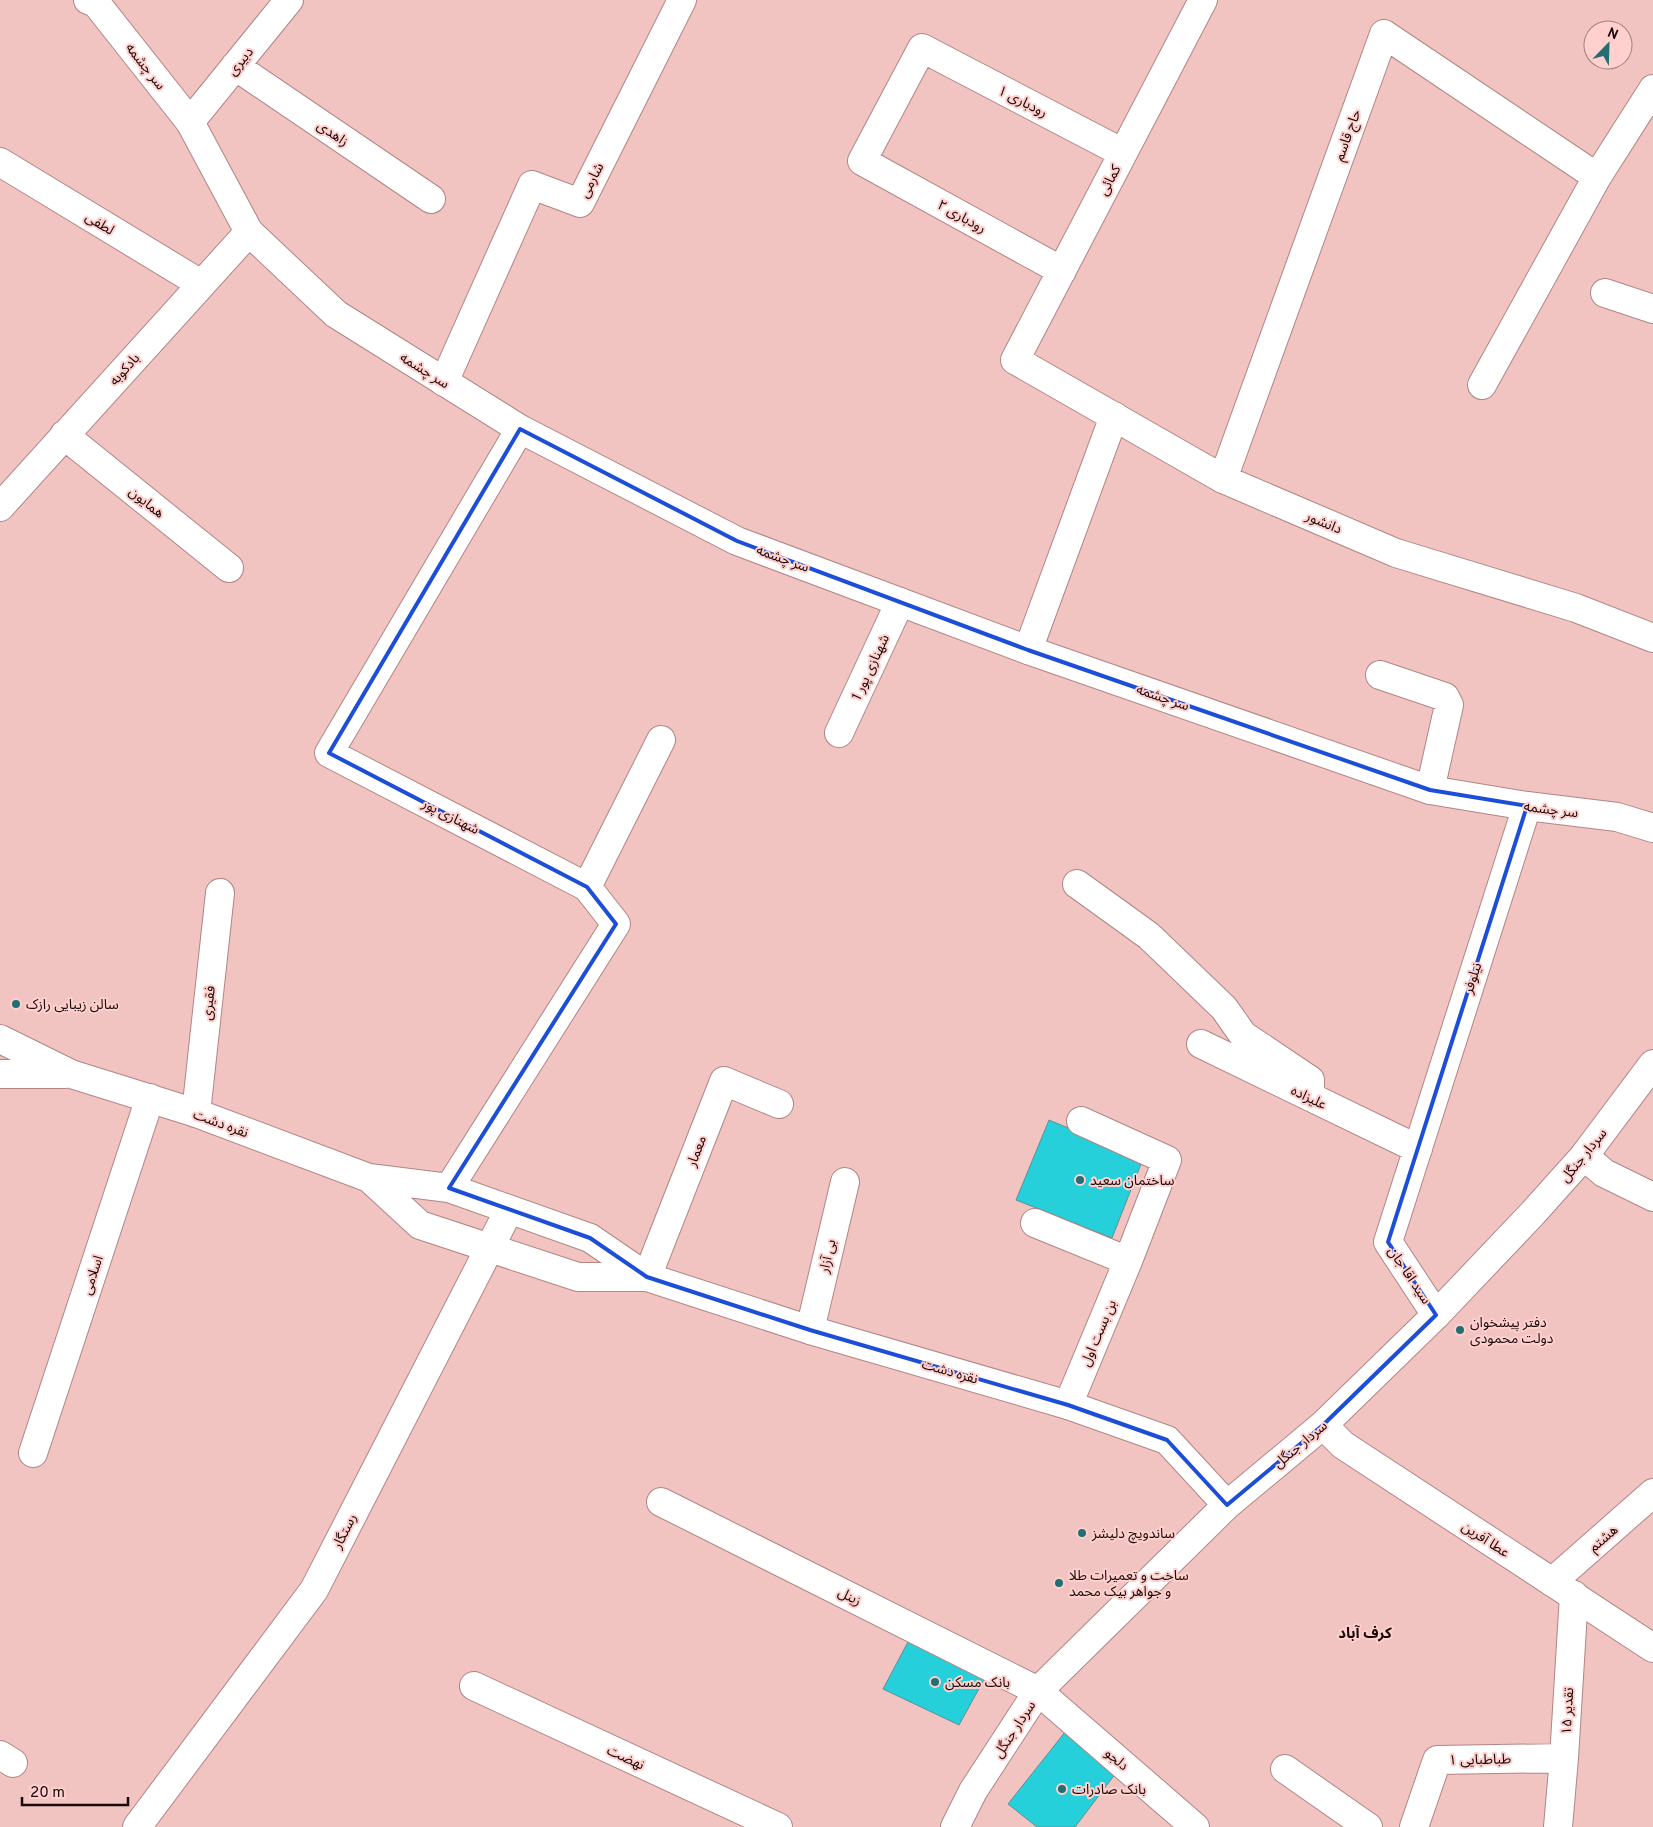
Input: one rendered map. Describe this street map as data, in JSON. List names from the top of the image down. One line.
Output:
{"streets":{"street":["دبیری","سر چشمه","رودباری ۱","زاهدی","حاج قاسم","شارمی","کمائی","رودباری ۲","لطفی","بادکوبه","همایون","دانشور","شهنازی پور 1","شهنازی پور","نیلوفر","فقیری","علیزاده","نقره دشت","معمار","سردار جنگل","بی آزار","اسلامی","سید اقا جان","بن بست اول","رستگار","هشتم","عطا آفرین","زینل","تقدیر ۱۵","نهضت","دلجو","طباطبایی ۱"]},"crossings":[["دبیری","سر چشمه"],["دبیری","زاهدی"],["سر چشمه","شارمی"],["سر چشمه","بادکوبه"],["سر چشمه","شهنازی پور 1"],["سر چشمه","شهنازی پور"],["سر چشمه","نیلوفر"],["رودباری ۱","کمائی"],["رودباری ۱","رودباری ۲"],["حاج قاسم","دانشور"],["کمائی","رودباری ۲"],["کمائی","دانشور"],["لطفی","بادکوبه"],["بادکوبه","همایون"],["شهنازی پور","نقره دشت"],["نیلوفر","علیزاده"],["نیلوفر","سید اقا جان"],["فقیری","نقره دشت"],["علیزاده","سید اقا جان"],["نقره دشت","معمار"],["نقره دشت","سردار جنگل"],["نقره دشت","بی آزار"],["نقره دشت","اسلامی"],["نقره دشت","بن بست اول"],["نقره دشت","رستگار"],["سردار جنگل","سید اقا جان"],["سردار جنگل","عطا آفرین"],["سردار جنگل","زینل"],["سردار جنگل","دلجو"],["هشتم","عطا آفرین"],["هشتم","تقدیر ۱۵"],["عطا آفرین","تقدیر ۱۵"],["زینل","دلجو"],["تقدیر ۱۵","طباطبایی ۱"]],"districts":["کرف آباد"],"places":["سالن زیبایی رازک","ساختمان سعید","دفتر پیشخوان دولت محمودی","ساندویچ دلیشز","ساخت و تعمیرات طلا و جواهر بیک محمد","بانک مسکن","بانک صادرات"],"scale_bar":"20 m","north":"top right"}
